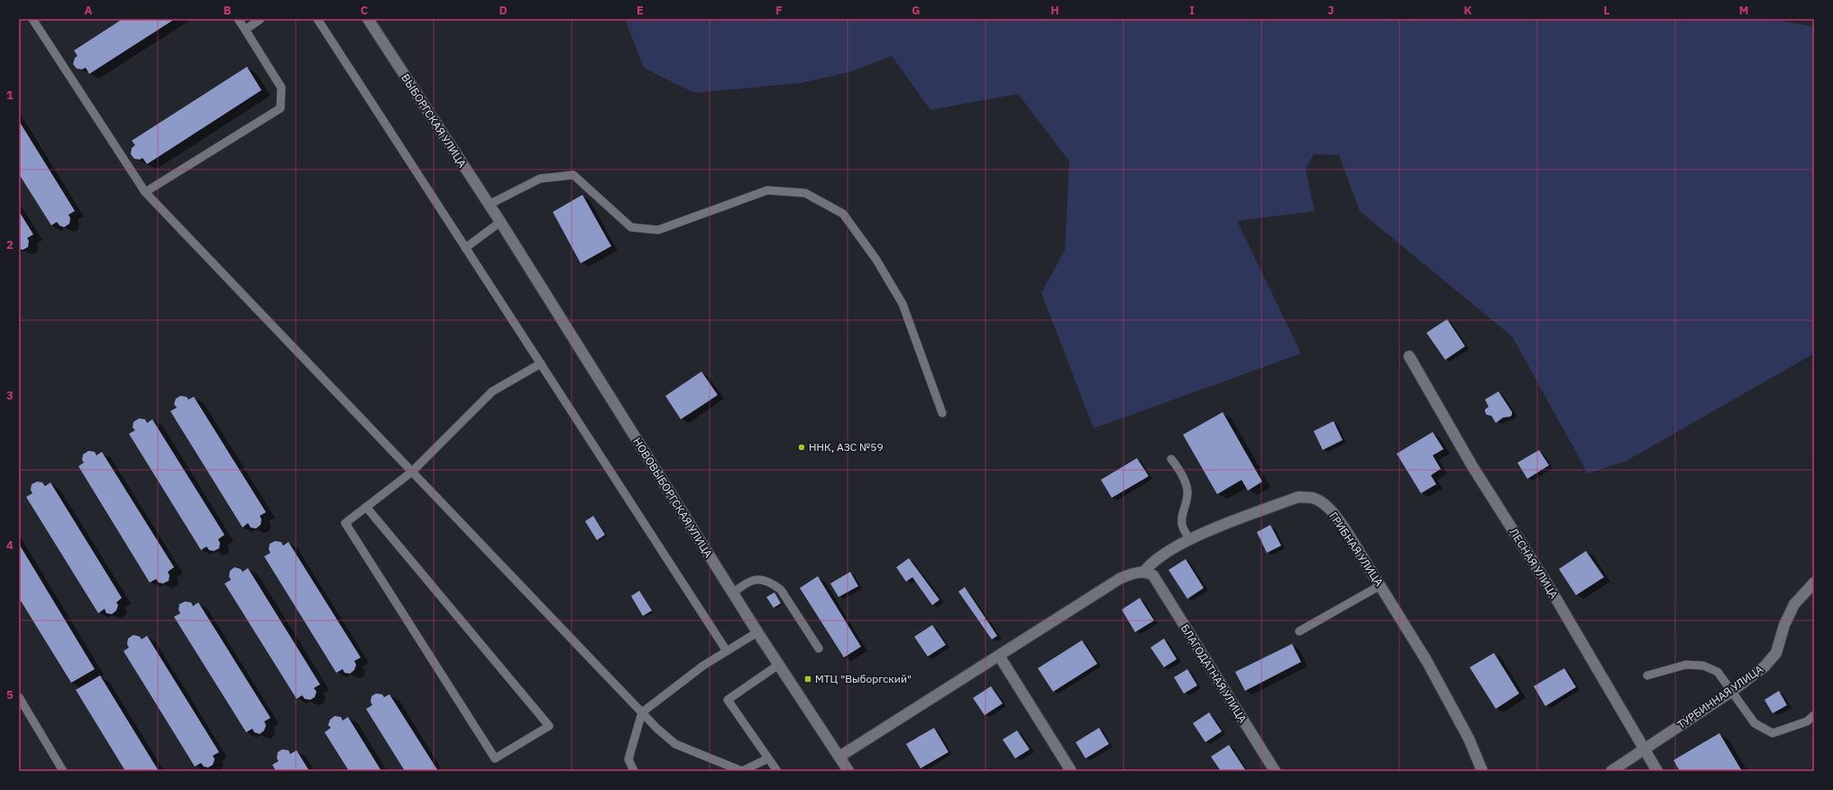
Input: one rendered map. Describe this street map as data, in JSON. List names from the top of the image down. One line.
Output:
{"streets":{"street":["ВЫБОРГСКАЯ УЛИЦА","НОВОВЫБОРГСКАЯ УЛИЦА","ГРИБНАЯ УЛИЦА","ЛЕСНАЯ УЛИЦА","БЛАГОДАТНАЯ УЛИЦА","ТУРБИННАЯ УЛИЦА"]},"crossings":[["ВЫБОРГСКАЯ УЛИЦА","НОВОВЫБОРГСКАЯ УЛИЦА"],["ГРИБНАЯ УЛИЦА","БЛАГОДАТНАЯ УЛИЦА"],["ЛЕСНАЯ УЛИЦА","ТУРБИННАЯ УЛИЦА"]],"places":{"other":["ННК, АЗС №59"],"transit":["МТЦ \"Выборгский\""]},"grid":{"columns":["A","B","C","D","E","F","G","H","I","J","K","L","M"],"rows":["1","2","3","4","5"]}}
